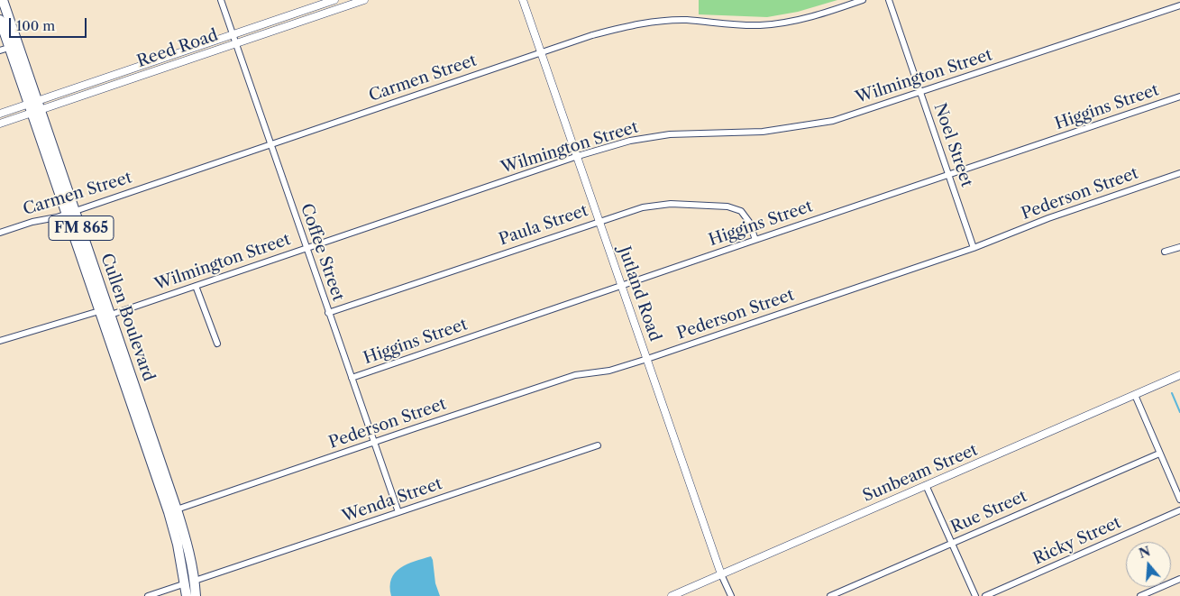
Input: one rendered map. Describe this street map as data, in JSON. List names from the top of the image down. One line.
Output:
{"streets":{"main road":["FM 865","Cullen Boulevard"],"street":["Reed Road","Wilmington Street","Carmen Street","Higgins Street","Noel Street","Pederson Street","Paula Street","Coffee Street","Jutland Road","Sunbeam Street","Wenda Street","Rue Street","Ricky Street"]},"crossings":[["Reed Road","Coffee Street"],["Reed Road","Cullen Boulevard"],["Wilmington Street","Noel Street"],["Wilmington Street","Coffee Street"],["Wilmington Street","Jutland Road"],["Wilmington Street","Cullen Boulevard"],["Carmen Street","Coffee Street"],["Carmen Street","Jutland Road"],["Carmen Street","Cullen Boulevard"],["Higgins Street","Noel Street"],["Higgins Street","Paula Street"],["Higgins Street","Coffee Street"],["Higgins Street","Jutland Road"],["Noel Street","Pederson Street"],["Pederson Street","Coffee Street"],["Pederson Street","Jutland Road"],["Pederson Street","Cullen Boulevard"],["Paula Street","Coffee Street"],["Paula Street","Jutland Road"],["Coffee Street","Wenda Street"],["Jutland Road","Sunbeam Street"],["Cullen Boulevard","Wenda Street"]],"scale_bar":"100 m","north":"top"}
